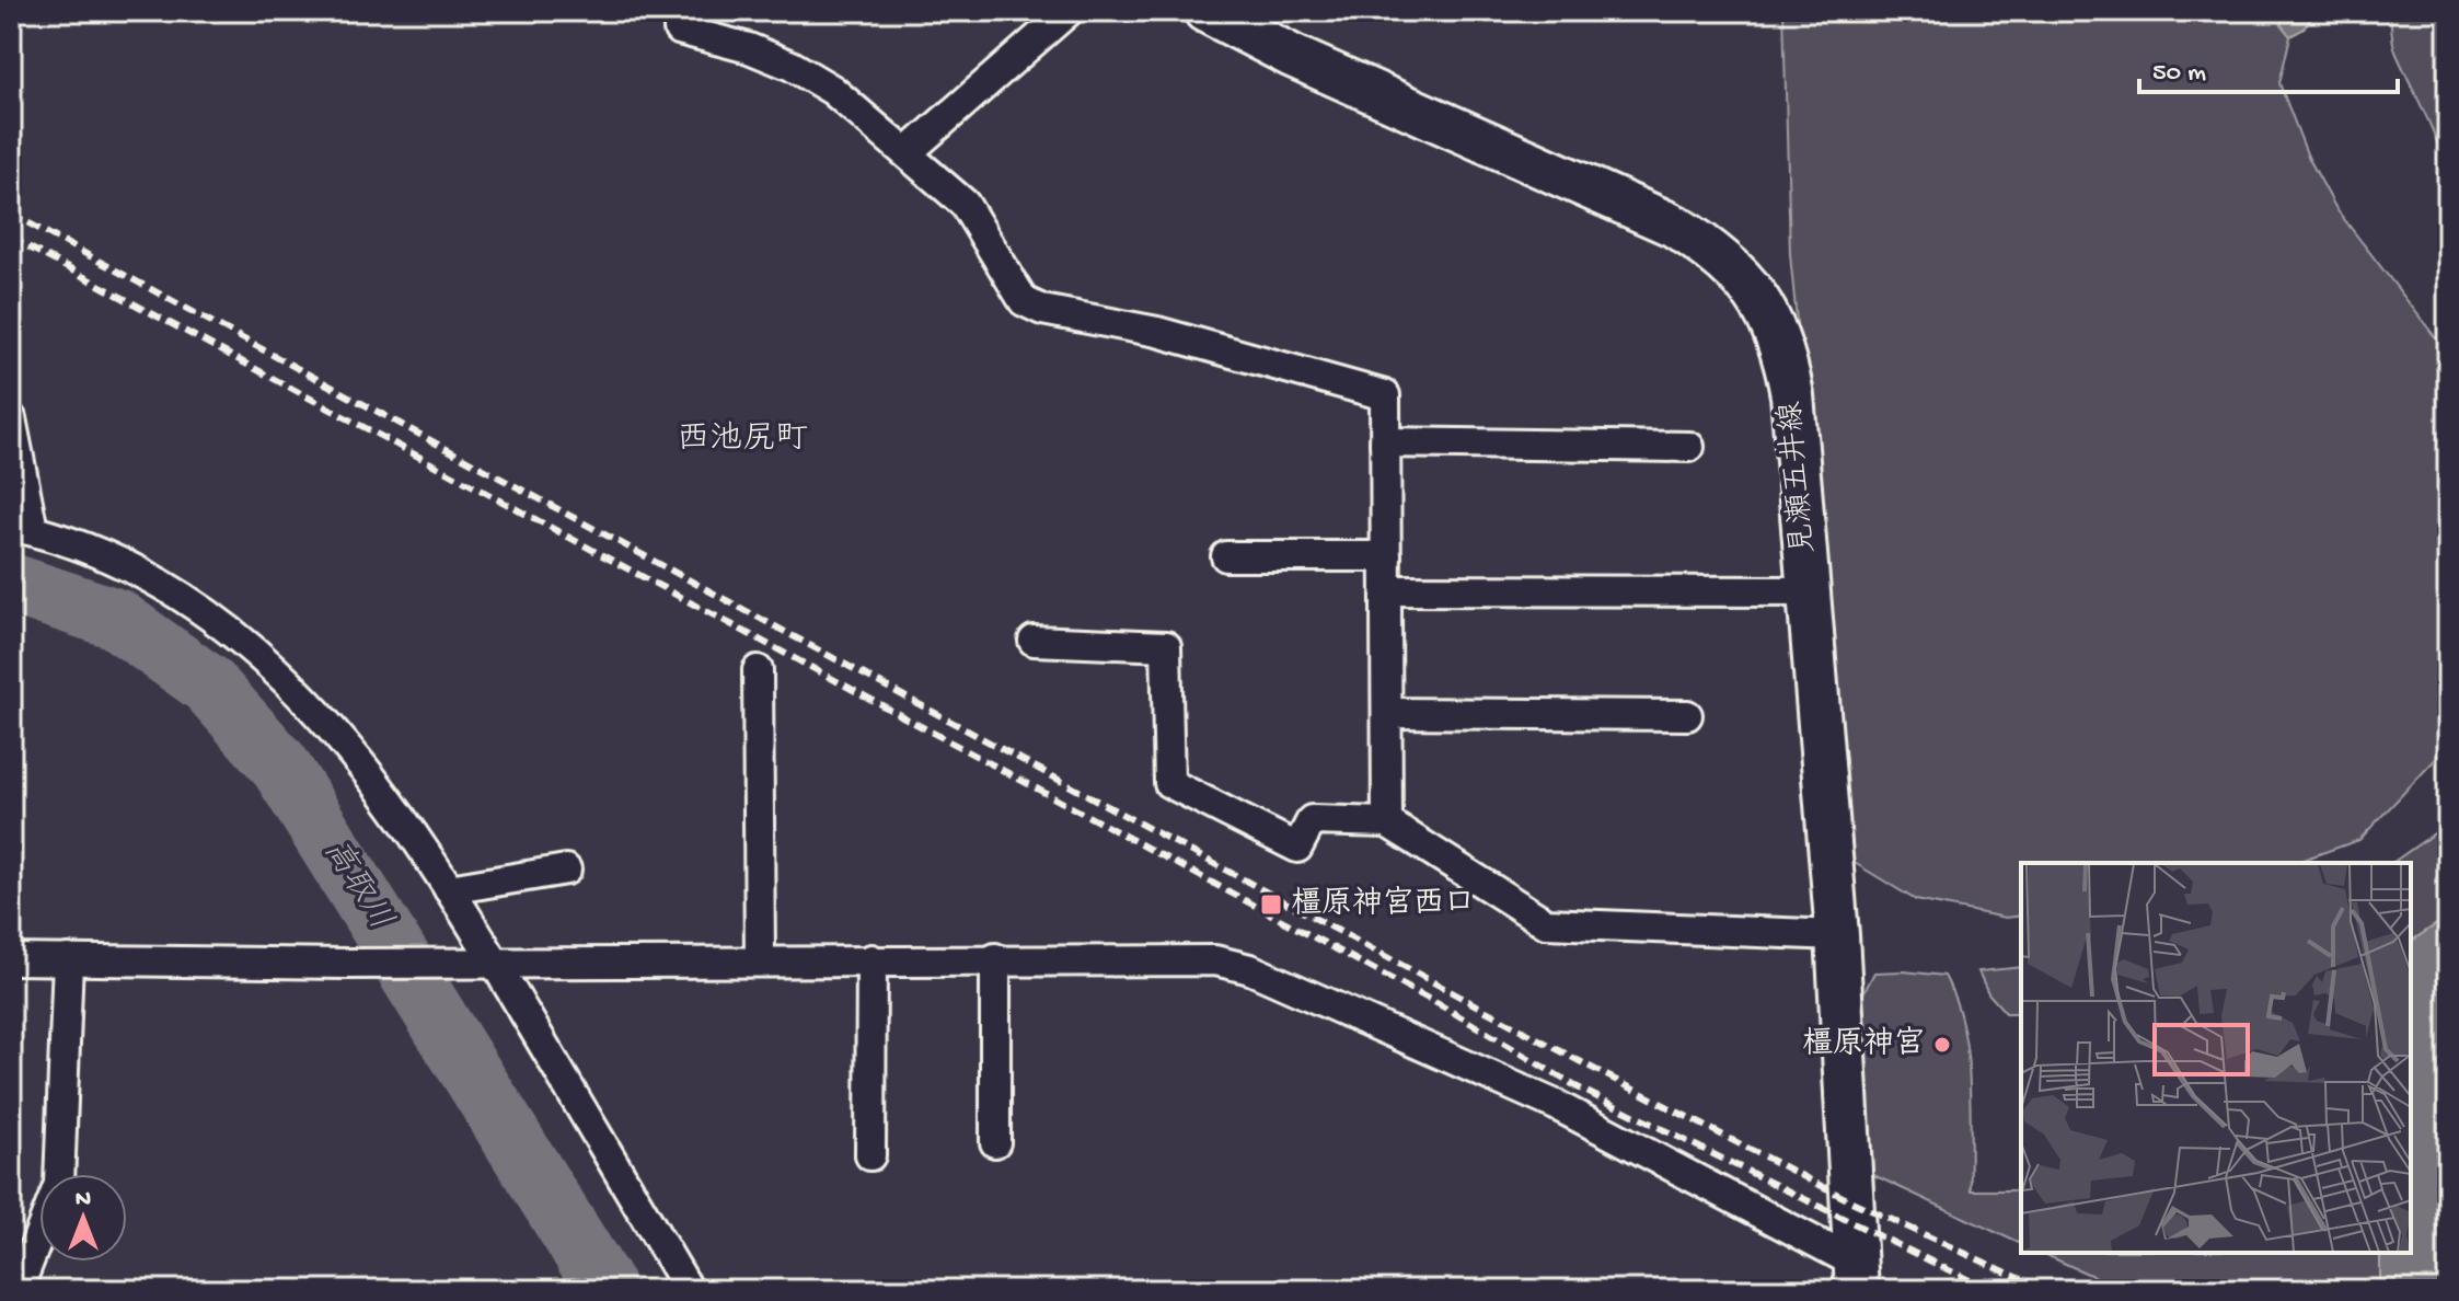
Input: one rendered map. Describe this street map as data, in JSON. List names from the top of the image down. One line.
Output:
{"streets":{"main road":["見瀬五井線"]},"districts":["西池尻町"],"water":["高取川"],"places":{"transit":["橿原神宮西口"],"other":["橿原神宮"]},"scale_bar":"50 m","north":"top"}
